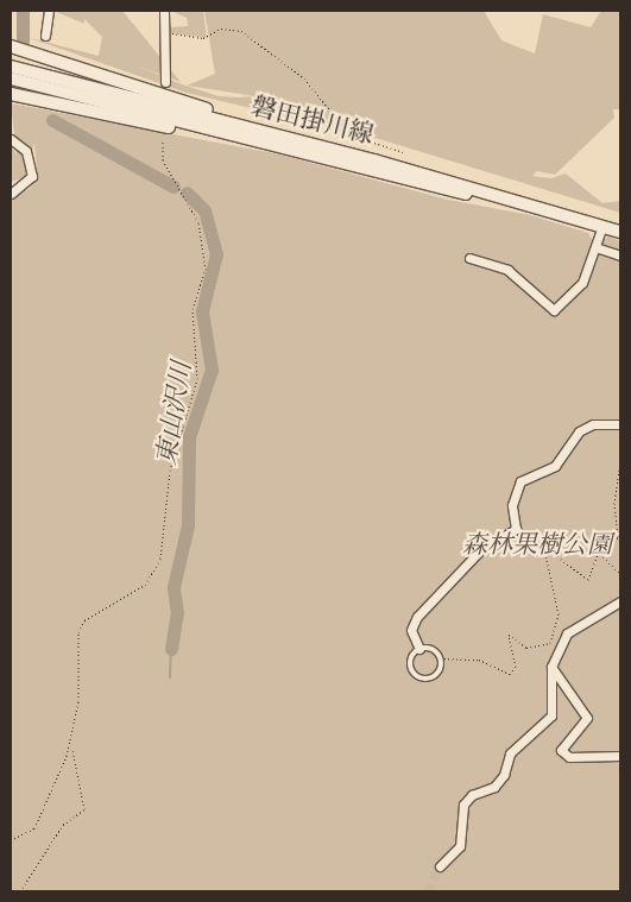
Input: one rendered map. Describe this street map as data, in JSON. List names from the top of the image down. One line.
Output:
{"streets":{"main road":["磐田掛川線"]},"water":["東山沢川"],"parks":["森林果樹公園"]}
